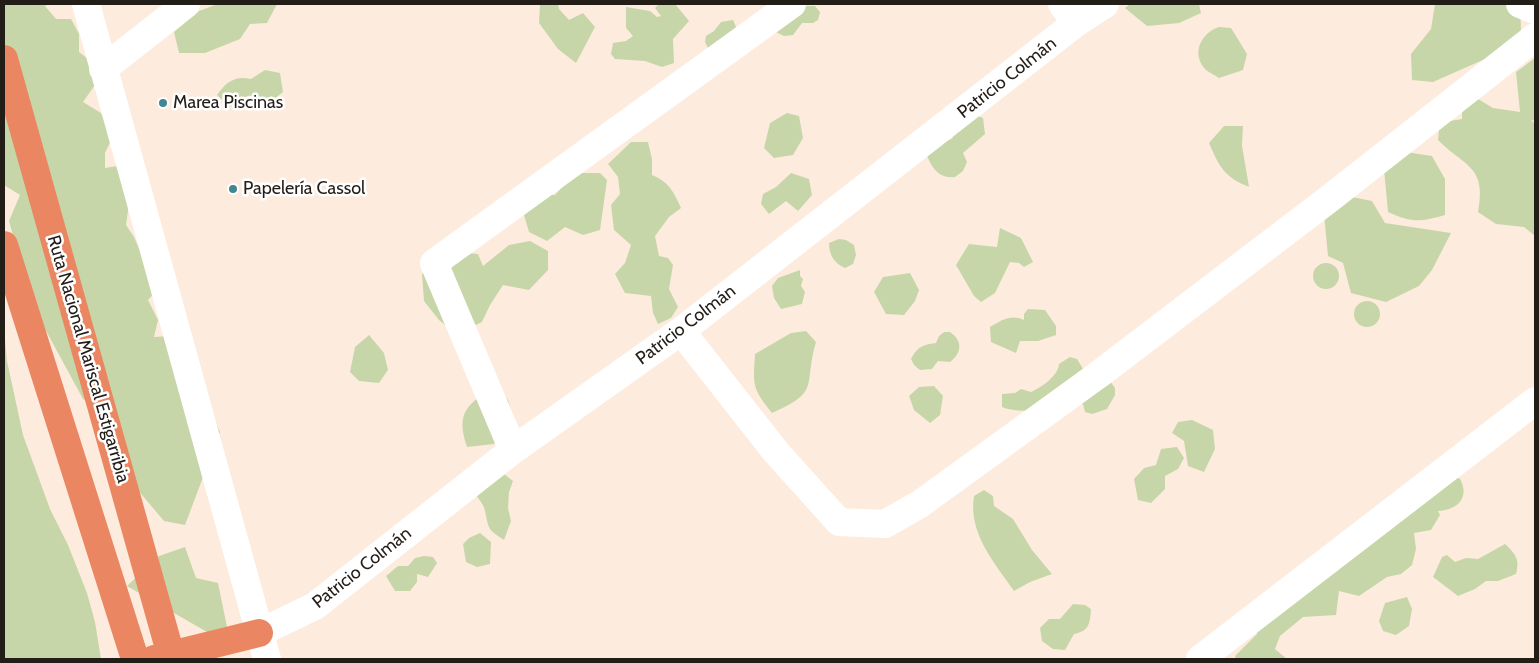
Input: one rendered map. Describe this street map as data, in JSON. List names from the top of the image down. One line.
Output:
{"streets":{"highway":["Ruta Nacional Mariscal Estigarribia"],"street":["Patricio Colmán"]},"places":["Marea Piscinas","Papelería Cassol"]}
